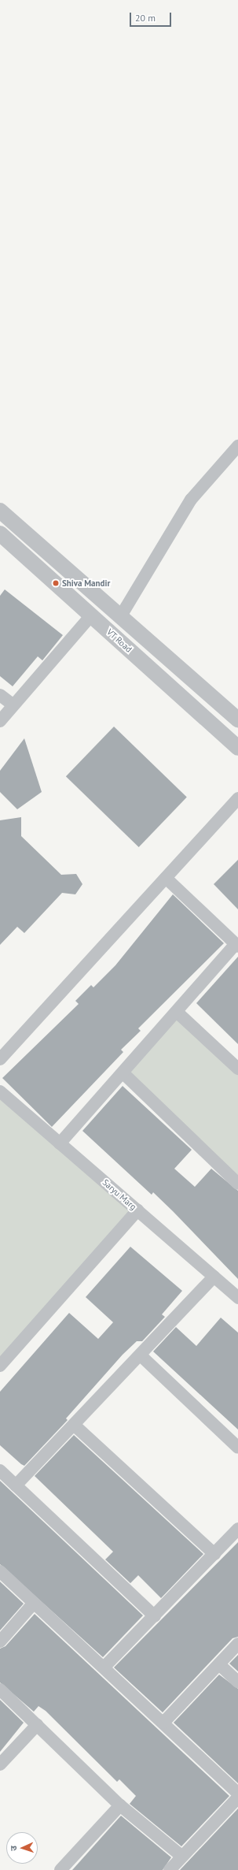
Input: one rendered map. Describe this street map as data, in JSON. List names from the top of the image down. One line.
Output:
{"streets":{"street":["VT Road","Saryu Marg"]},"places":["Shiva Mandir"],"scale_bar":"20 m","north":"left"}
